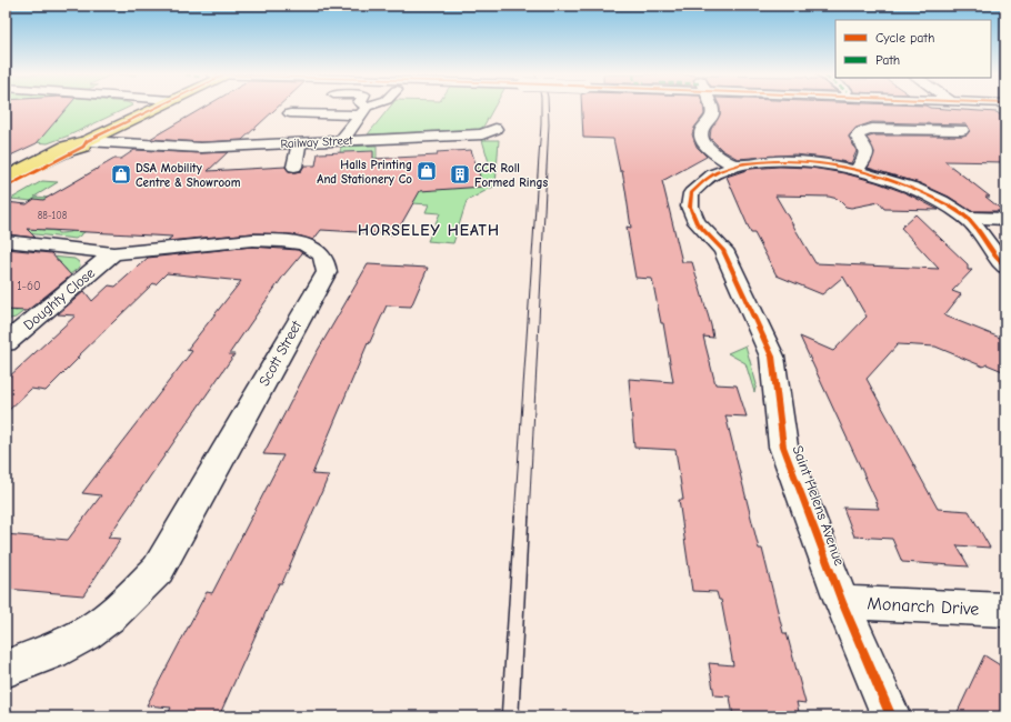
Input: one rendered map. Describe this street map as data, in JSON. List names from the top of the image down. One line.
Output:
{"streets":{"street":["Railway Street","Doughty Close","Scott Street","Saint Helens Avenue","Monarch Drive"]},"crossings":[["Doughty Close","Scott Street"],["Saint Helens Avenue","Monarch Drive"]],"districts":["HORSELEY HEATH"],"places":{"shop":["Halls Printing And Stationery Co","DSA Mobility Centre & Showroom"],"building":["CCR Roll Formed Rings"]},"house_numbers":["88-108","1-60"],"legend":["Cycle path","Path"]}
